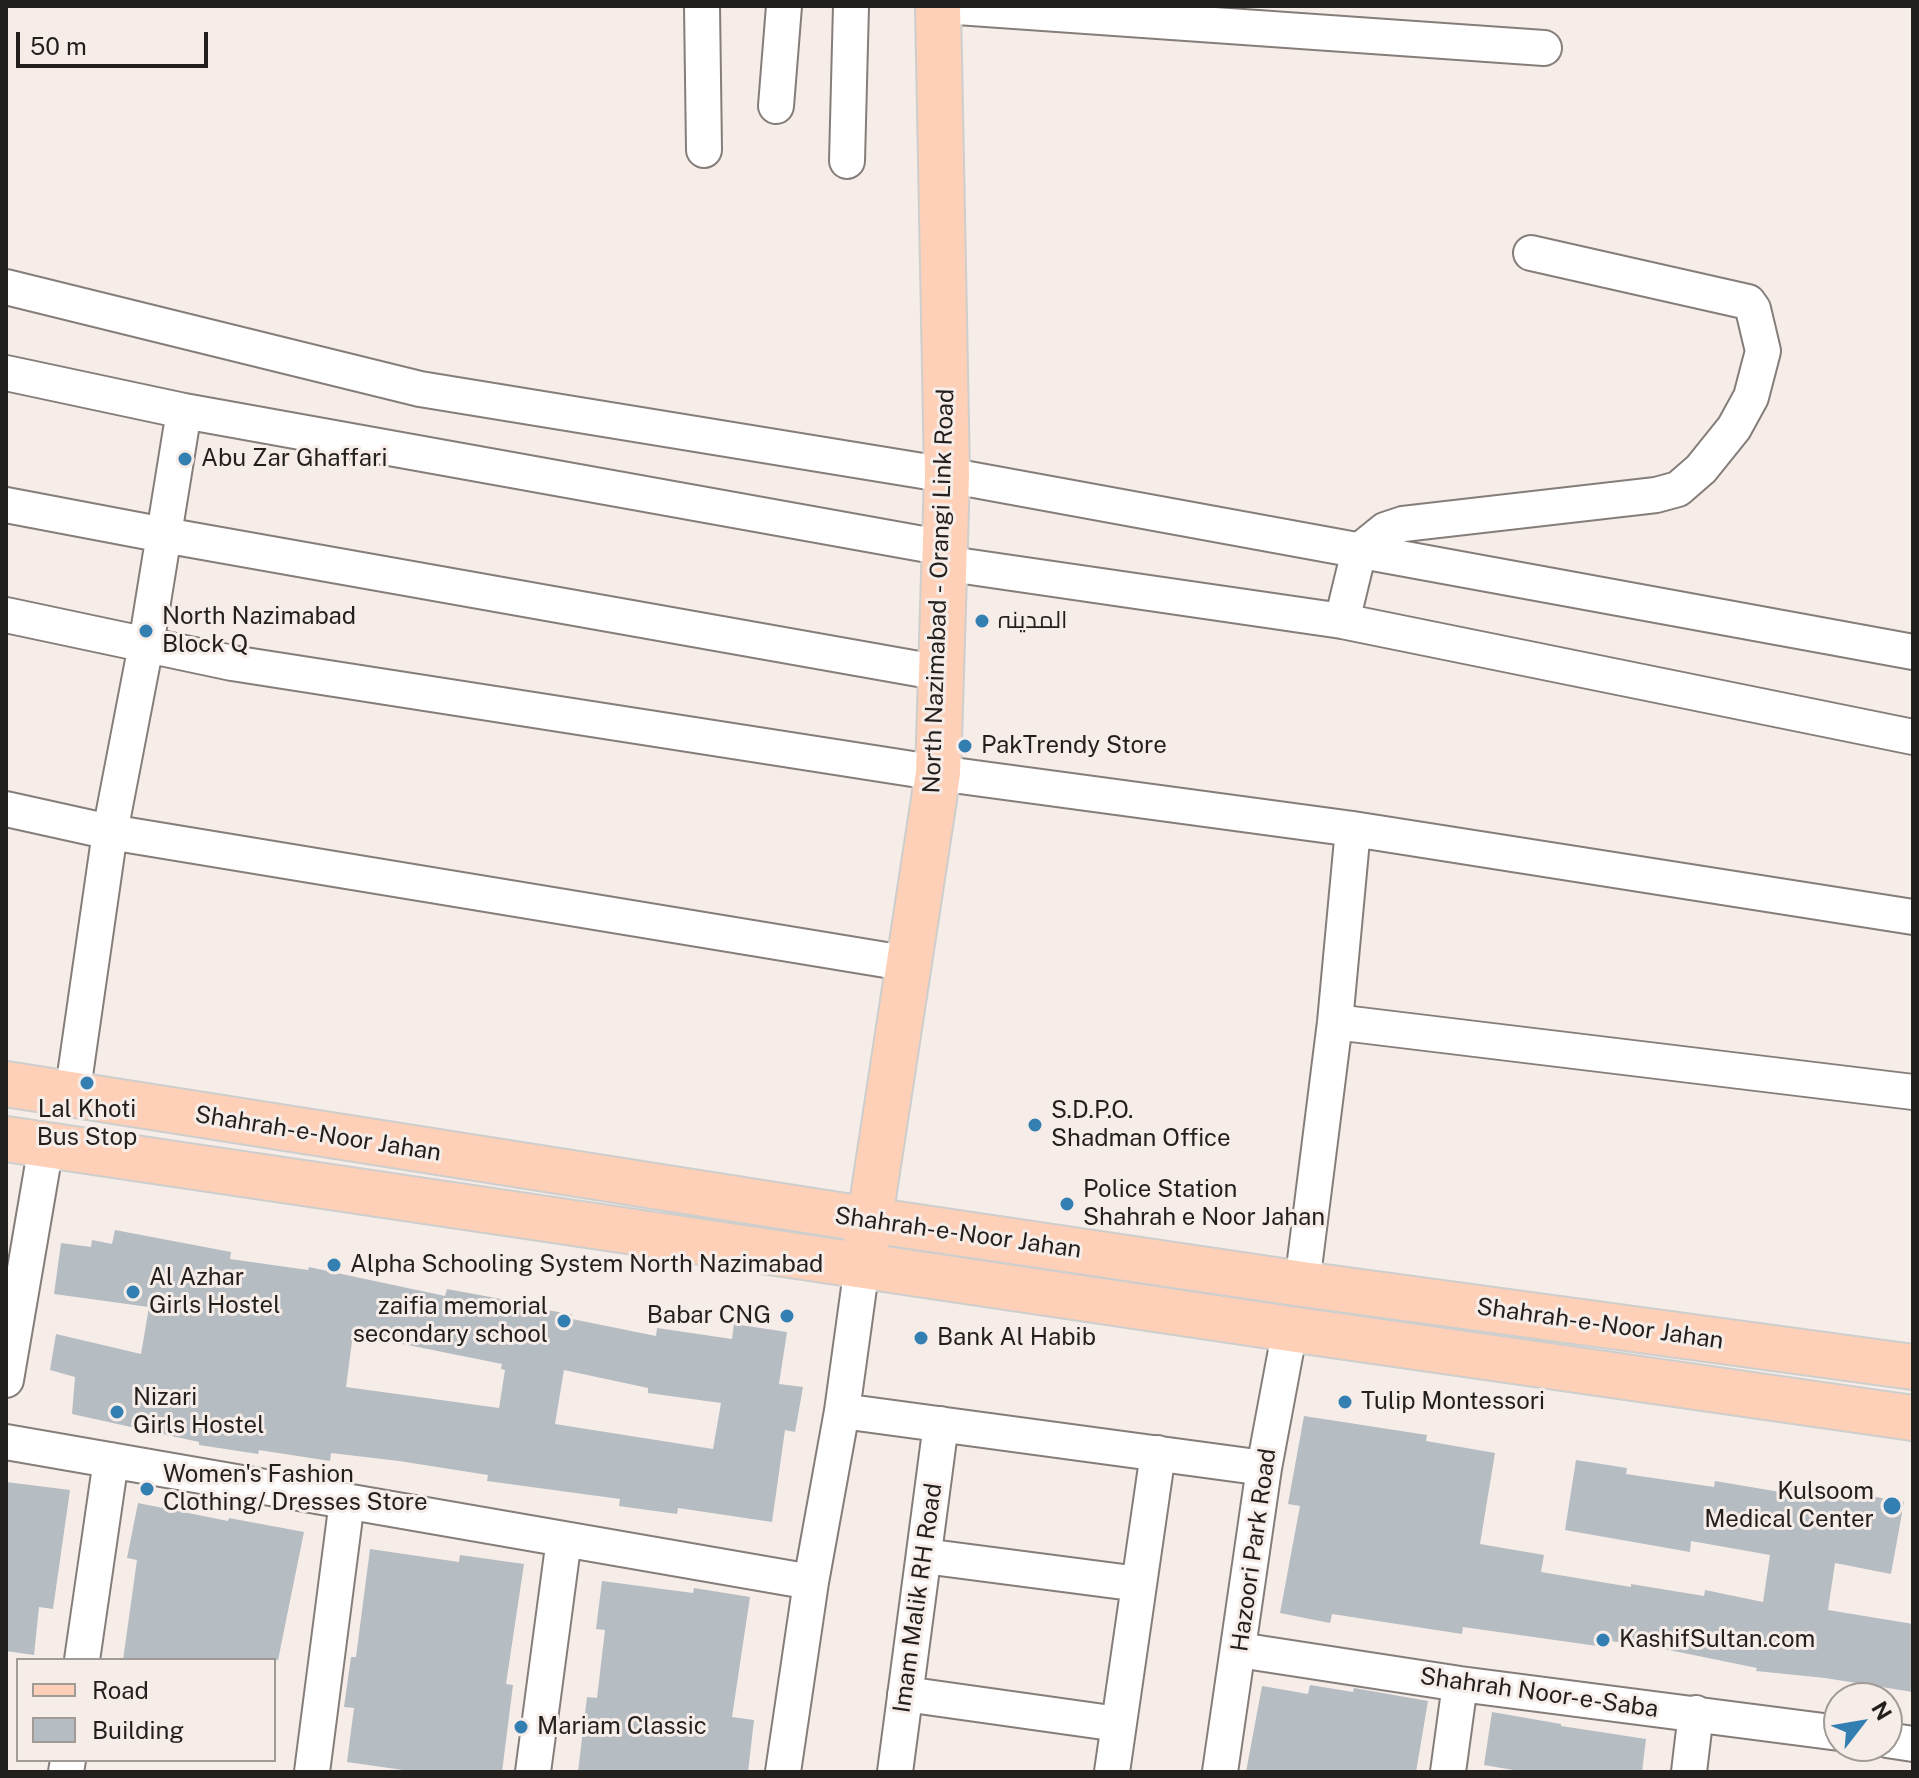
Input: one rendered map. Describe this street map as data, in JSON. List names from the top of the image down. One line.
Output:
{"streets":{"main road":["North Nazimabad - Orangi Link Road","Shahrah-e-Noor Jahan"],"street":["Hazoori Park Road","Imam Malik RH Road","Shahrah Noor-e-Saba"]},"crossings":[["North Nazimabad - Orangi Link Road","Shahrah-e-Noor Jahan"],["Shahrah-e-Noor Jahan","Hazoori Park Road"],["Hazoori Park Road","Shahrah Noor-e-Saba"]],"places":["Abu Zar Ghaffari","المدینہ","North Nazimabad Block Q","PakTrendy Store","Lal Khoti Bus Stop","S.D.P.O. Shadman Office","Police Station Shahrah e Noor Jahan","Alpha Schooling System North Nazimabad","Al Azhar Girls Hostel","Babar CNG","zaifia memorial secondary school","Bank Al Habib","Tulip Montessori","Nizari Girls Hostel","Women's Fashion Clothing/ Dresses Store","Kulsoom Medical Center","KashifSultan.com","Mariam Classic"],"legend":["Road","Building"],"scale_bar":"50 m","north":"top right"}
